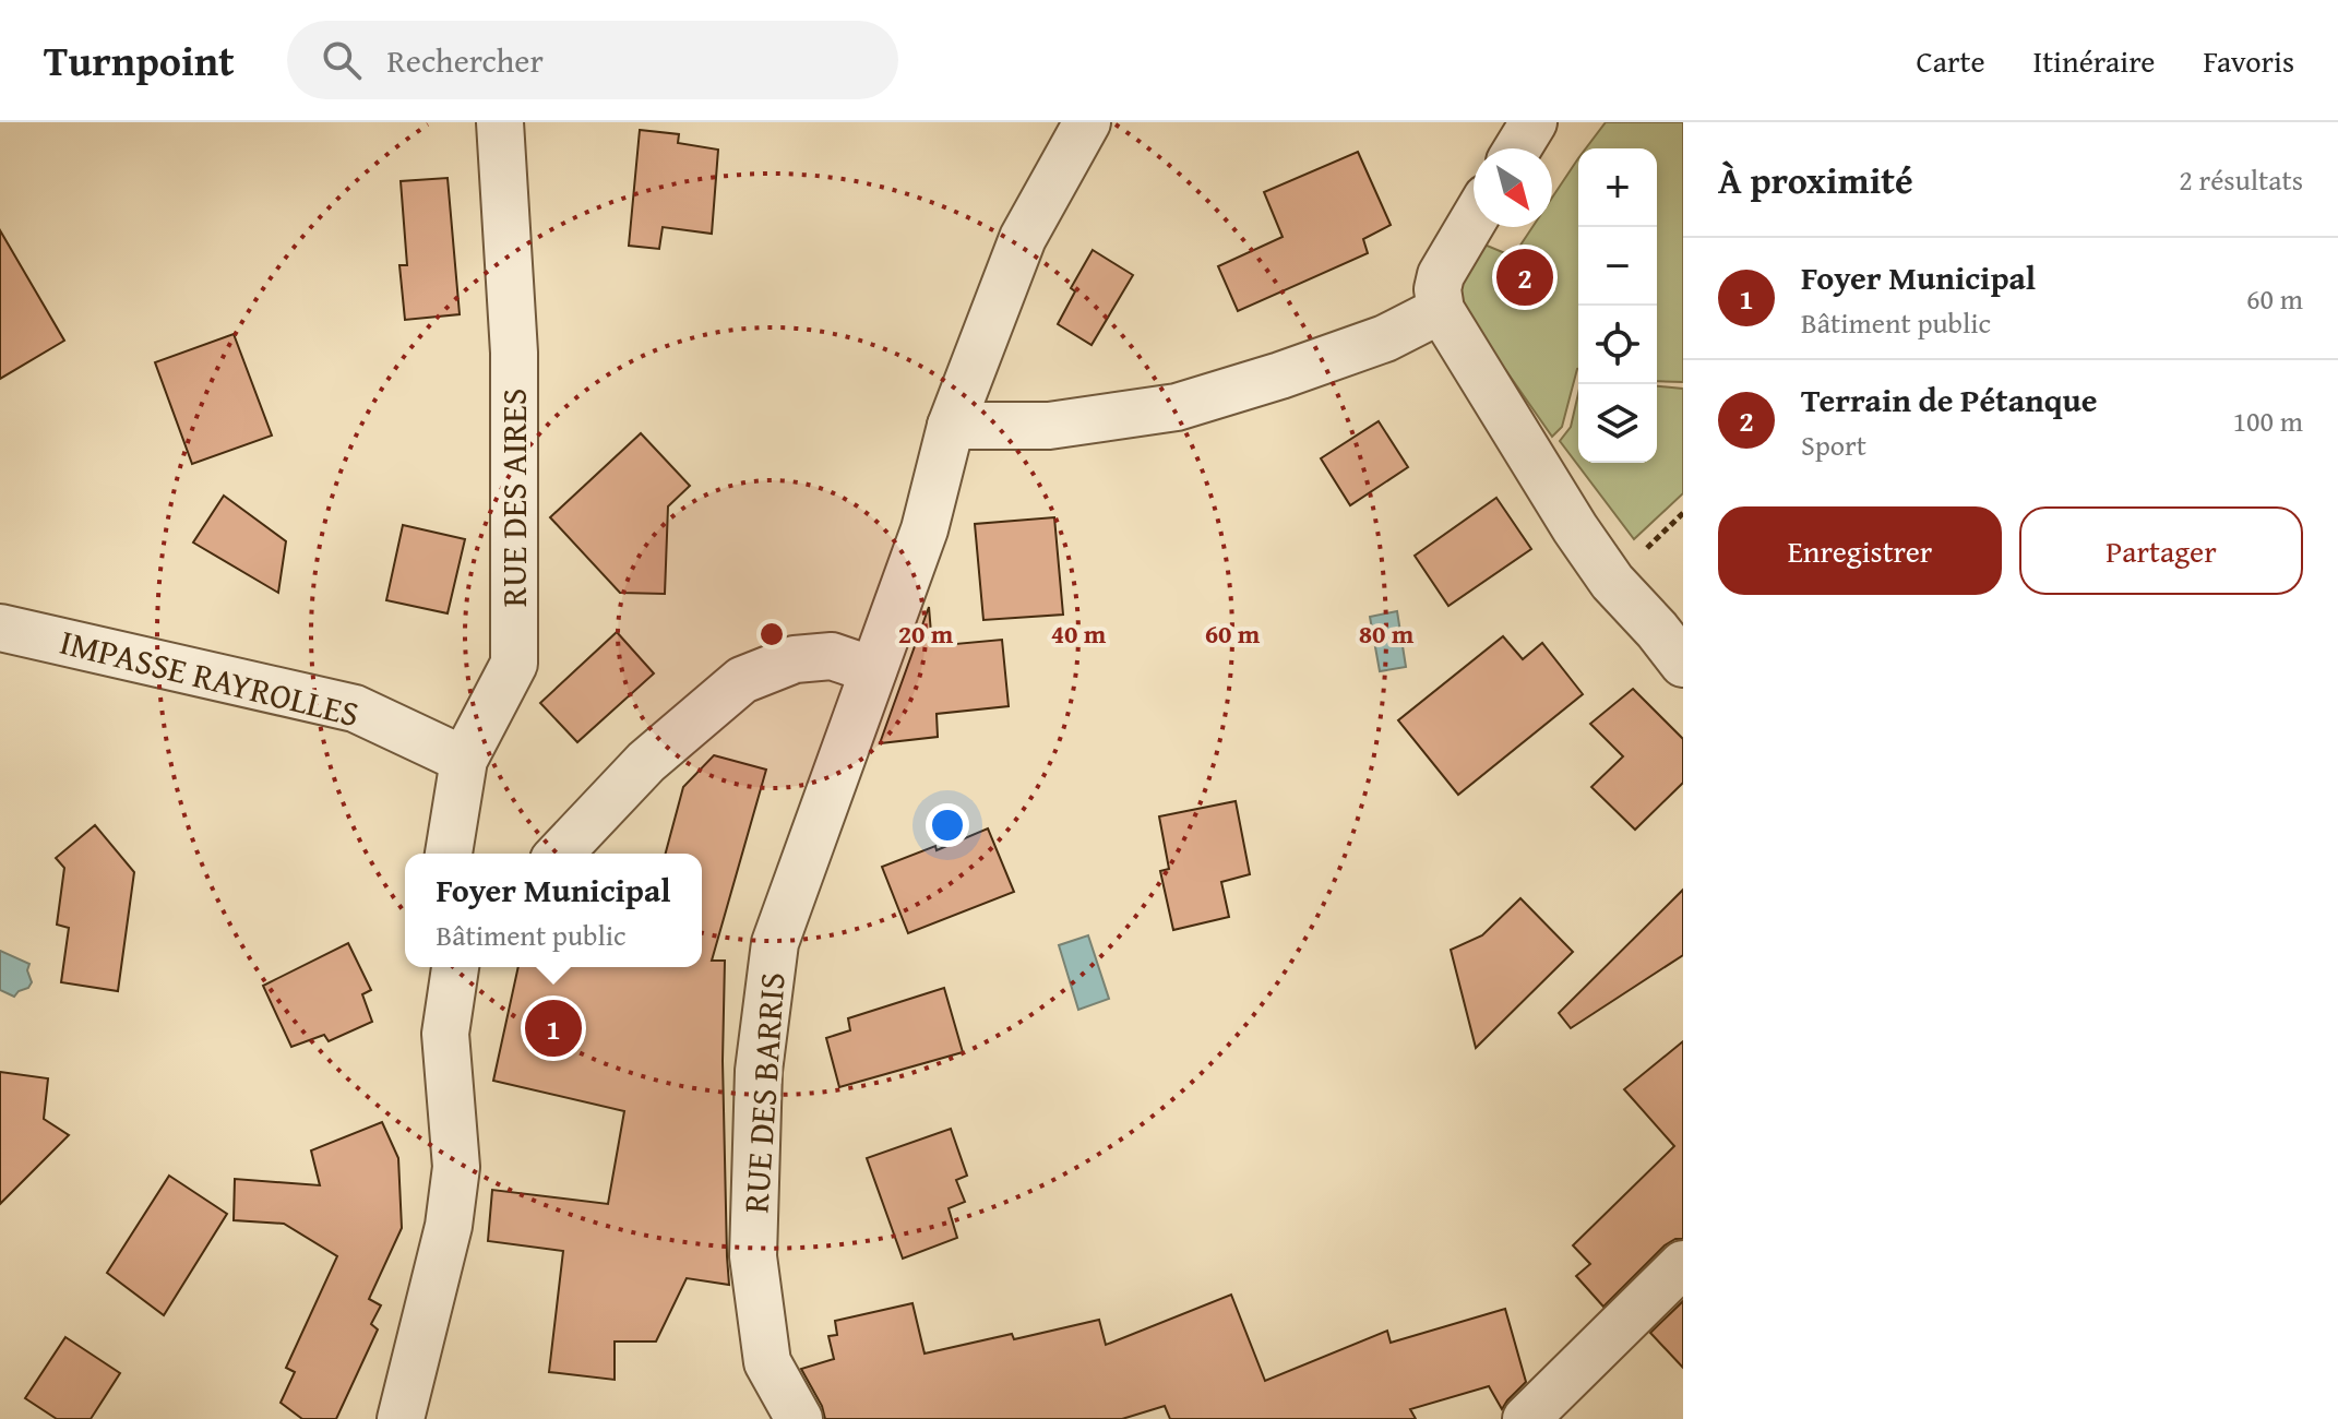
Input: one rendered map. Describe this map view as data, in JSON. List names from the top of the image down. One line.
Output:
{"streets":{"street":["RUE DES AIRES","IMPASSE RAYROLLES","RUE DES BARRIS"]},"crossings":[["RUE DES AIRES","IMPASSE RAYROLLES"]],"north":"bottom right","page":{"header":"Turnpoint","search":"Rechercher","nav":["Carte","Itinéraire","Favoris"],"heading":["À proximité","2 résultats"],"map_buttons":["+","−"],"list":[{"mark":"1","name":"Foyer Municipal","note":"Bâtiment public","value":"60 m"},{"mark":"2","name":"Terrain de Pétanque","note":"Sport","value":"100 m"}],"pins":["2","1"],"buttons":["Enregistrer","Partager"],"popup":["Foyer Municipal","Bâtiment public"]},"rings":["20 m","40 m","60 m","80 m"]}
